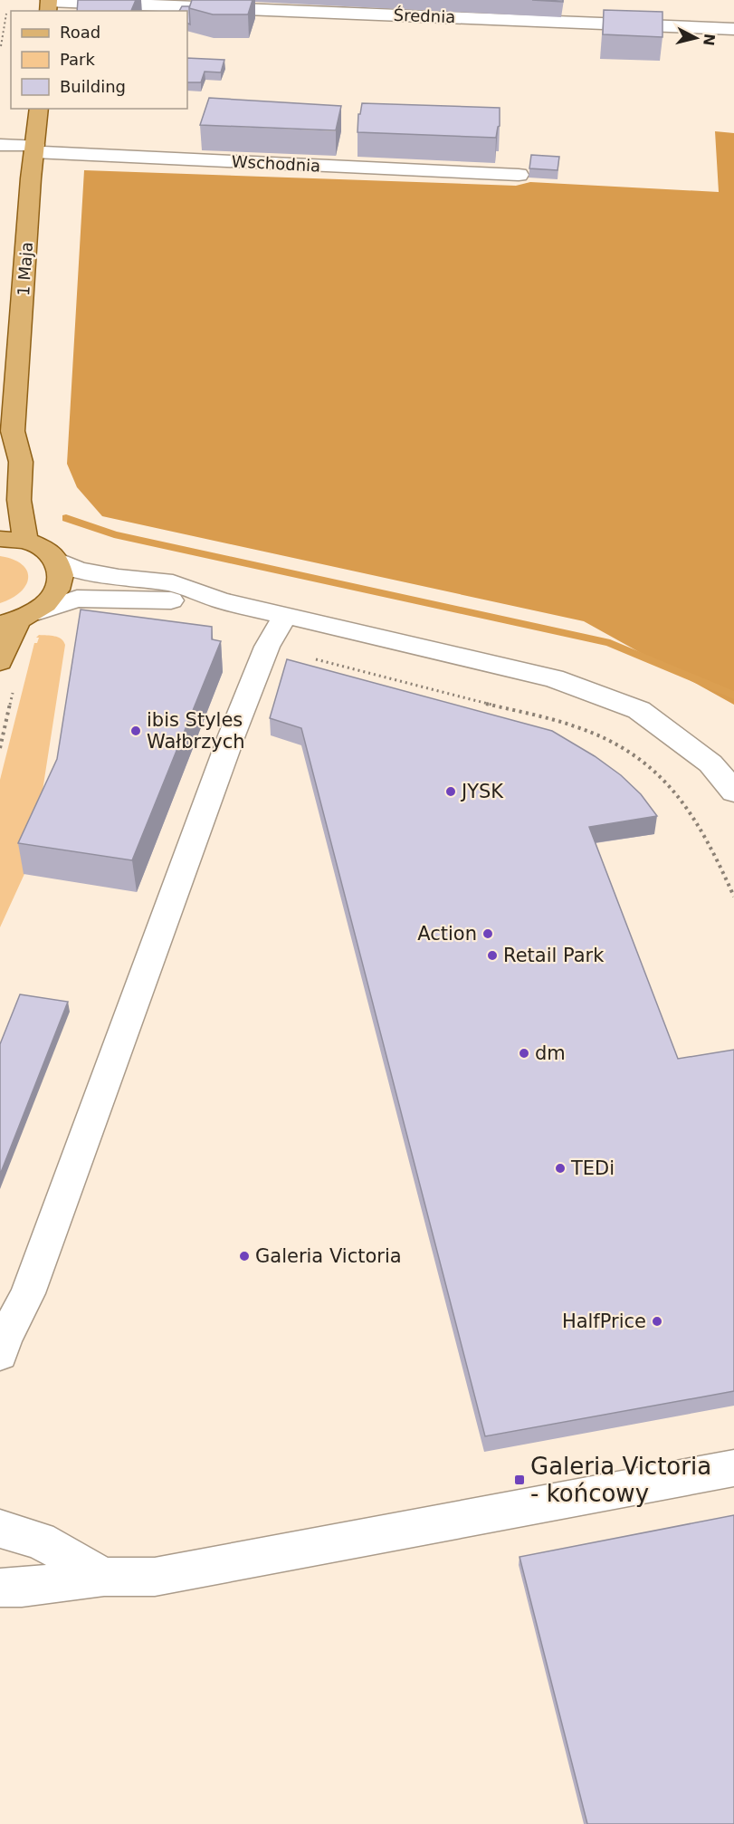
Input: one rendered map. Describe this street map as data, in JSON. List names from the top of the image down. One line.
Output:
{"streets":{"main road":["1 Maja"],"street":["Średnia","Wschodnia"]},"crossings":[["Wschodnia","1 Maja"]],"places":{"other":["ibis Styles Wałbrzych","JYSK","Action","Retail Park","dm","TEDi","Galeria Victoria","HalfPrice"],"transit":["Galeria Victoria - końcowy"]},"legend":["Road","Park","Building"],"north":"right"}
